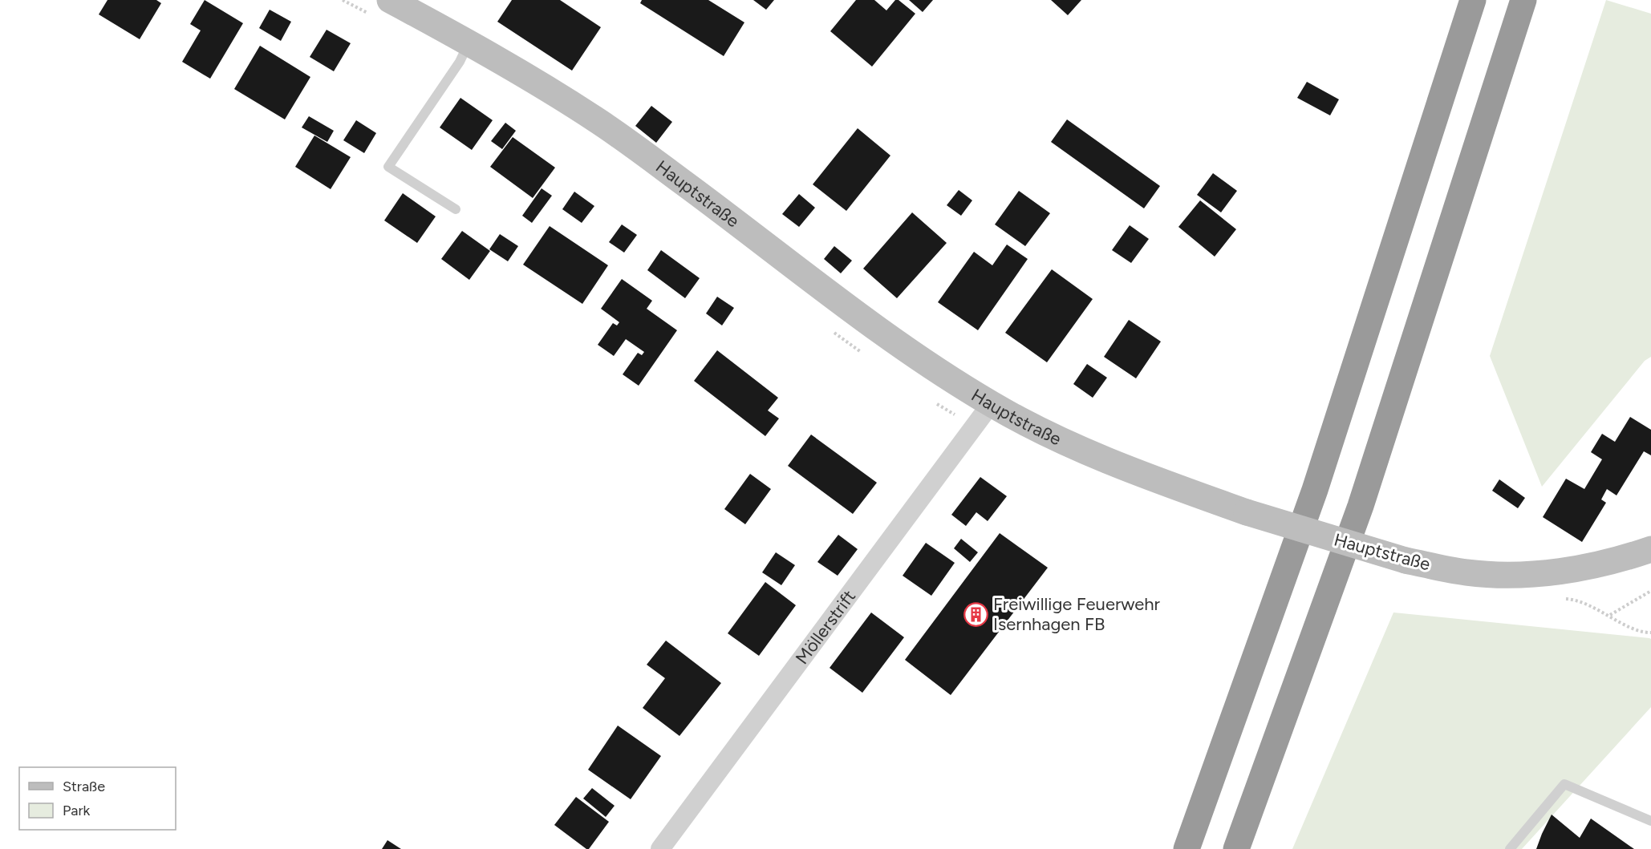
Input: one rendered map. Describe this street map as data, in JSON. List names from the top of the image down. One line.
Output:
{"streets":{"main road":["Hauptstraße"],"street":["Möllerstrift"]},"crossings":[["Hauptstraße","Möllerstrift"]],"places":{"building":["Freiwillige Feuerwehr Isernhagen FB"]},"legend":["Straße","Park"]}
